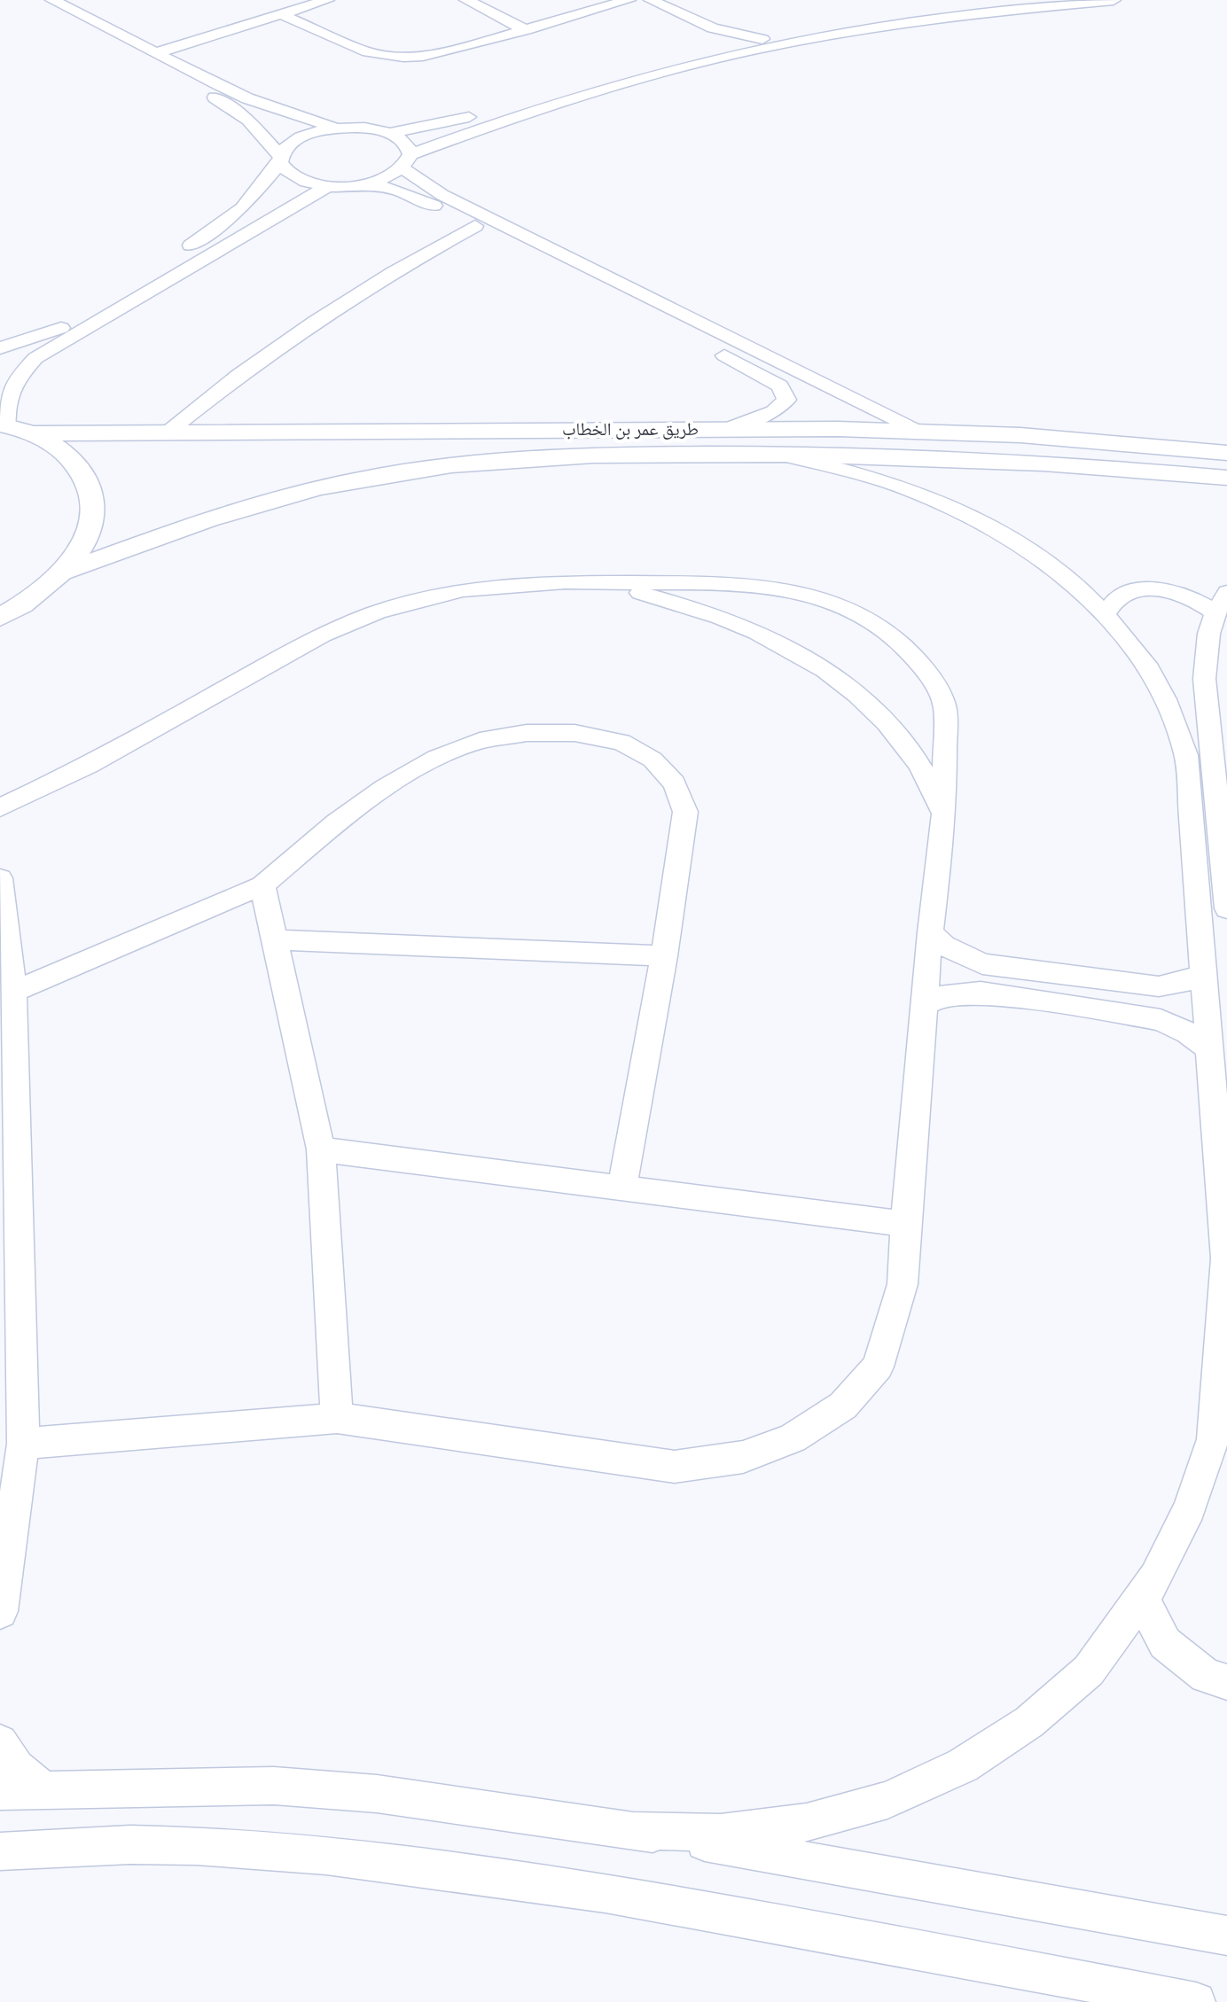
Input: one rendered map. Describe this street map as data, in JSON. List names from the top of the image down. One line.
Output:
{"streets":{"street":["طريق عمر بن الخطاب"]}}
